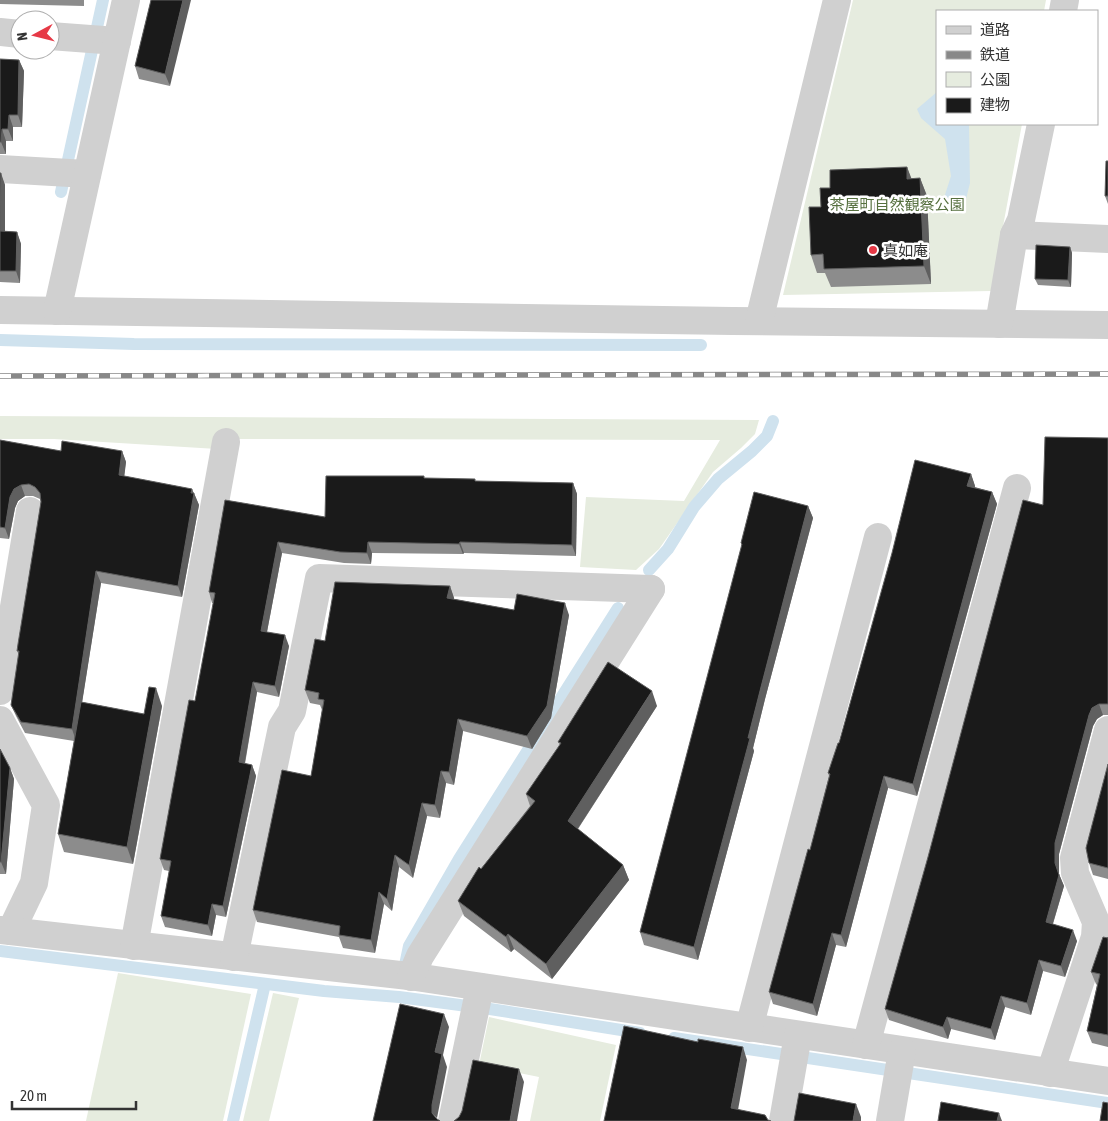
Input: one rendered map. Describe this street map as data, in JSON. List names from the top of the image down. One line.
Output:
{"parks":["茶屋町自然観察公園"],"places":["真如庵"],"legend":["道路","鉄道","公園","建物"],"scale_bar":"20 m","north":"left"}
